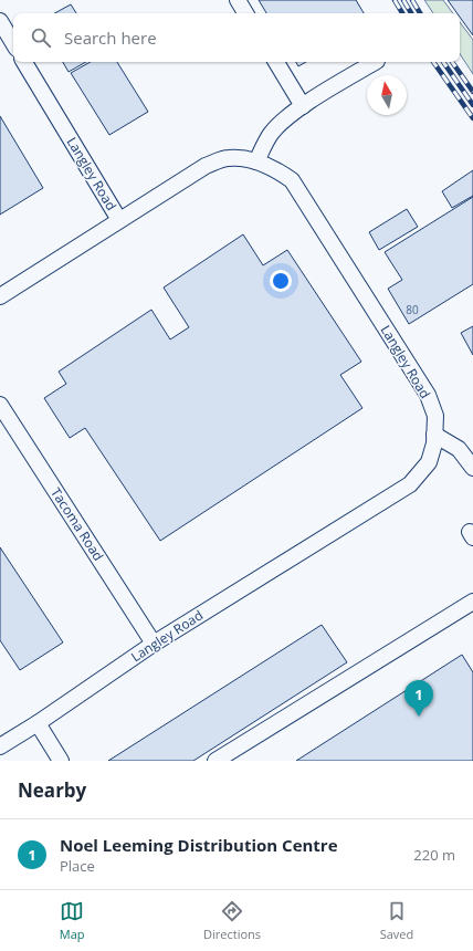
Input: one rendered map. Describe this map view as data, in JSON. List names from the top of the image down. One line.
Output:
{"streets":{"street":["Langley Road","Tacoma Road"]},"crossings":[["Langley Road","Tacoma Road"]],"house_numbers":["80"],"north":"top","page":{"search":"Search here","pins":"1","heading":"Nearby","list":[{"mark":"1","name":"Noel Leeming Distribution Centre","note":"Place","value":"220 m"}],"nav":["Map","Directions","Saved"]}}
